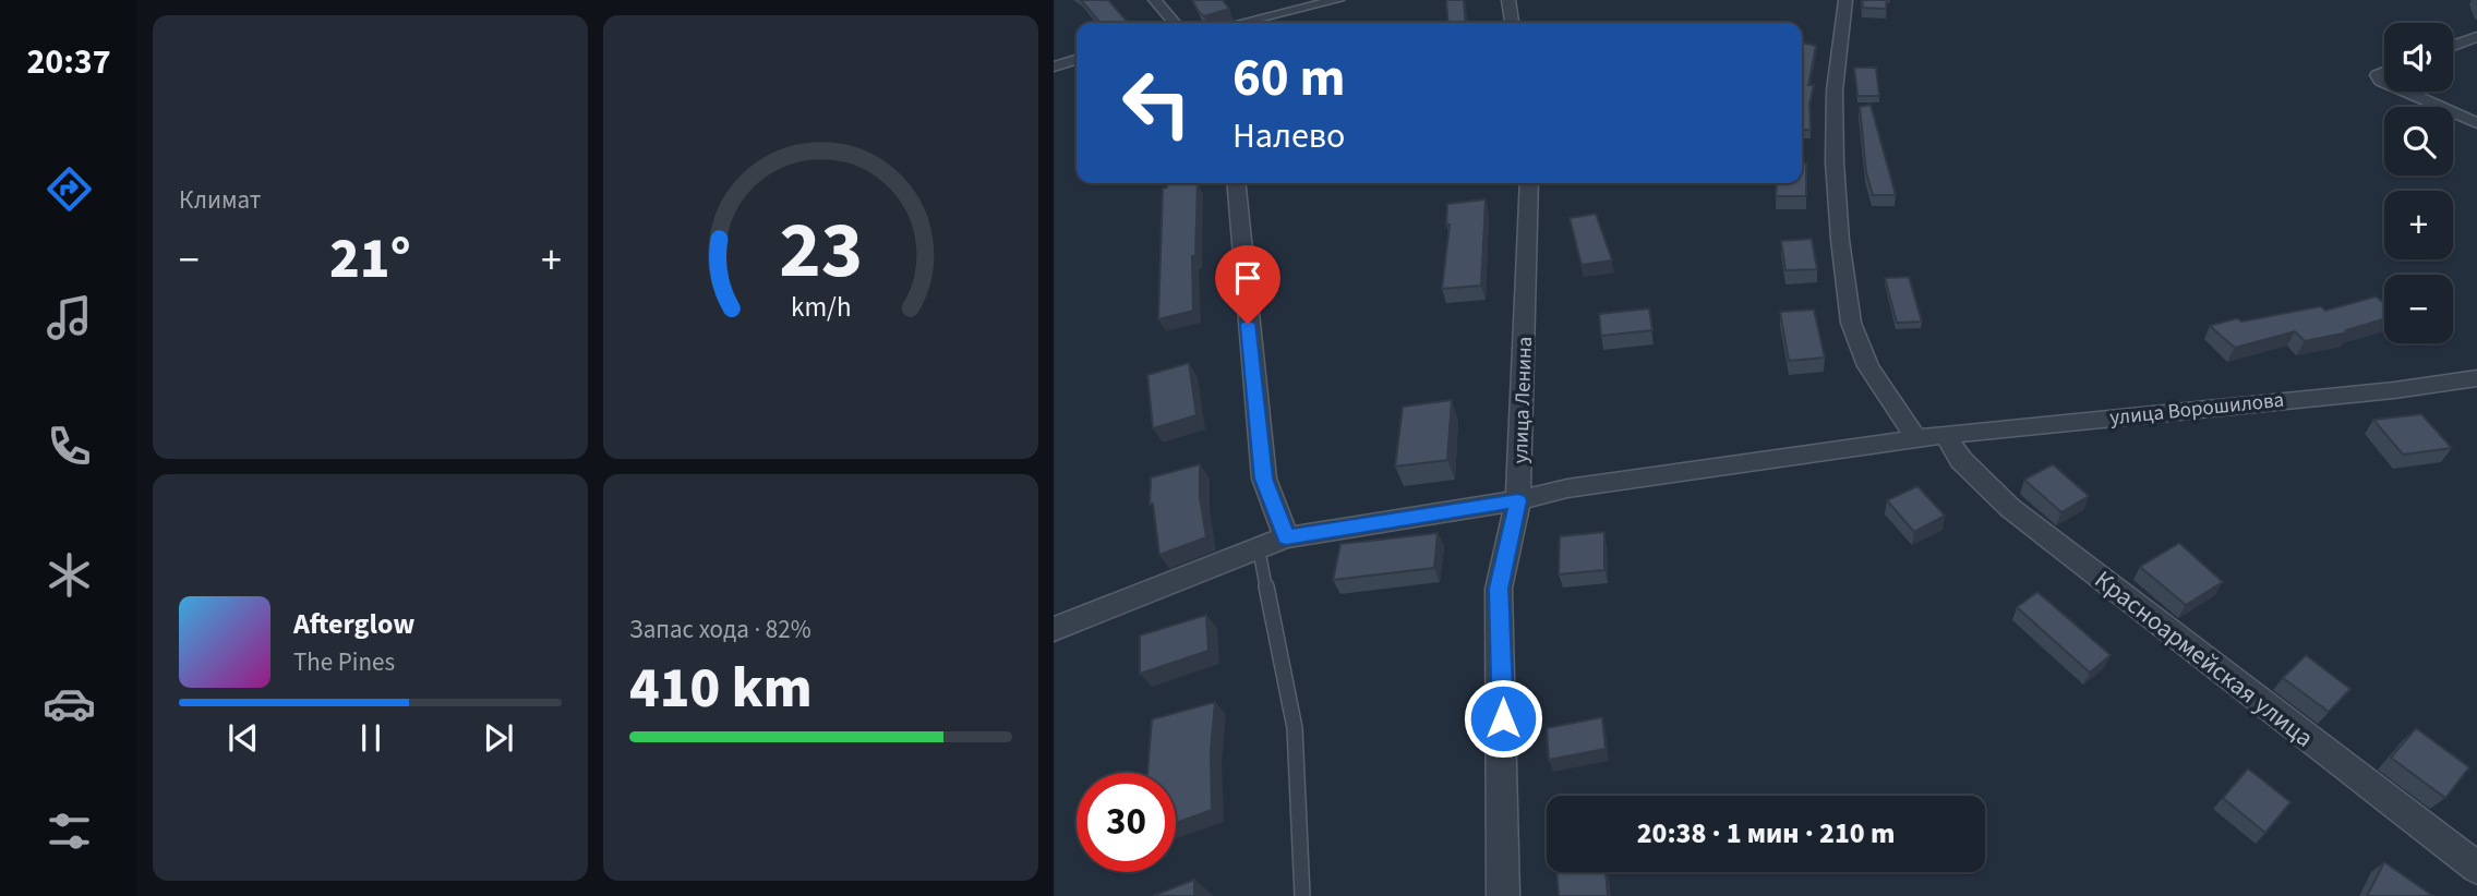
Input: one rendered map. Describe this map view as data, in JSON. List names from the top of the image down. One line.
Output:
{"streets":{"street":["улица Ленина","улица Ворошилова","Красноармейская улица"]},"crossings":[["улица Ленина","улица Ворошилова"],["улица Ворошилова","Красноармейская улица"]],"page":{"tabs":"20:37","tile":["Климат",["Запас хода · 82%","410 km"]],"map_buttons":["+","−"],"turn":["60 m","Налево"],"heat":["−","21°","+"],"song":["Afterglow","The Pines"],"limit":"30","trip":"20:38 · 1 мин · 210 m","gauge":["23","km/h"]}}
